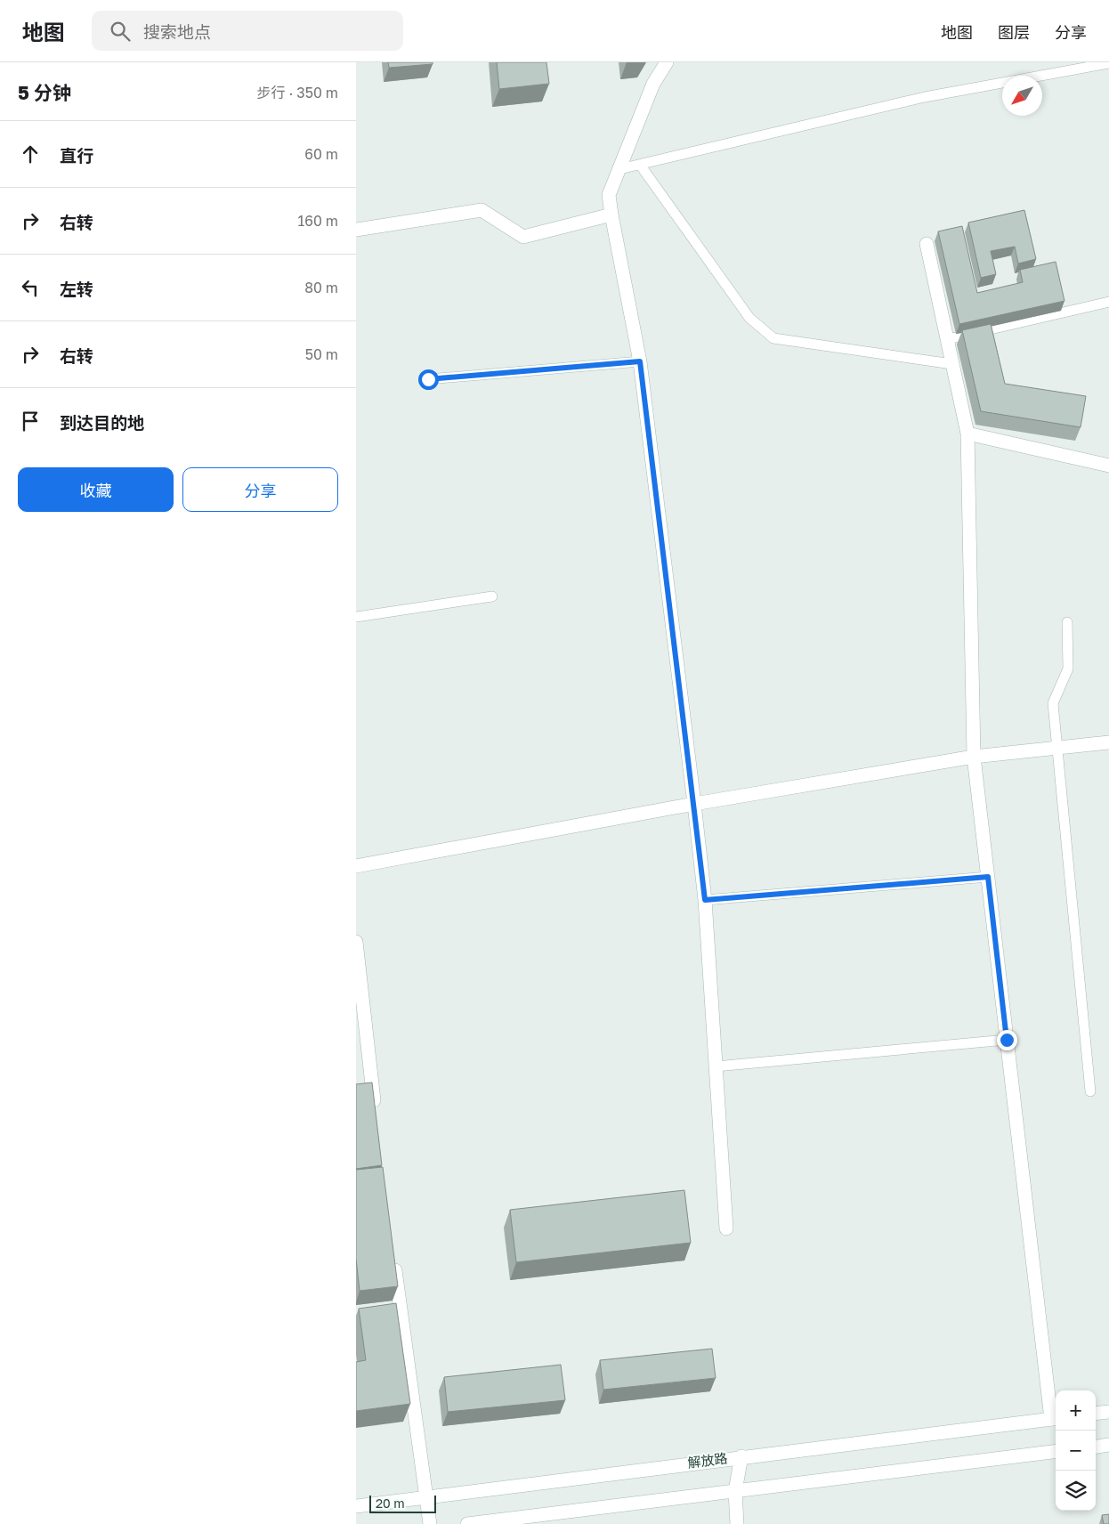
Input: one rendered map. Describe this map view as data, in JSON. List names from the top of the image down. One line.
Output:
{"streets":{"street":["解放路"]},"scale_bar":"20 m","north":"bottom left","page":{"header":"地图","search":"搜索地点","nav":["地图","图层","分享"],"heading":["5 分钟","步行 · 350 m"],"list":[["直行","60 m"],["右转","160 m"],["左转","80 m"],["右转","50 m"],"到达目的地"],"buttons":["收藏","分享"],"map_buttons":["+","−"],"scale":"20 m"}}
